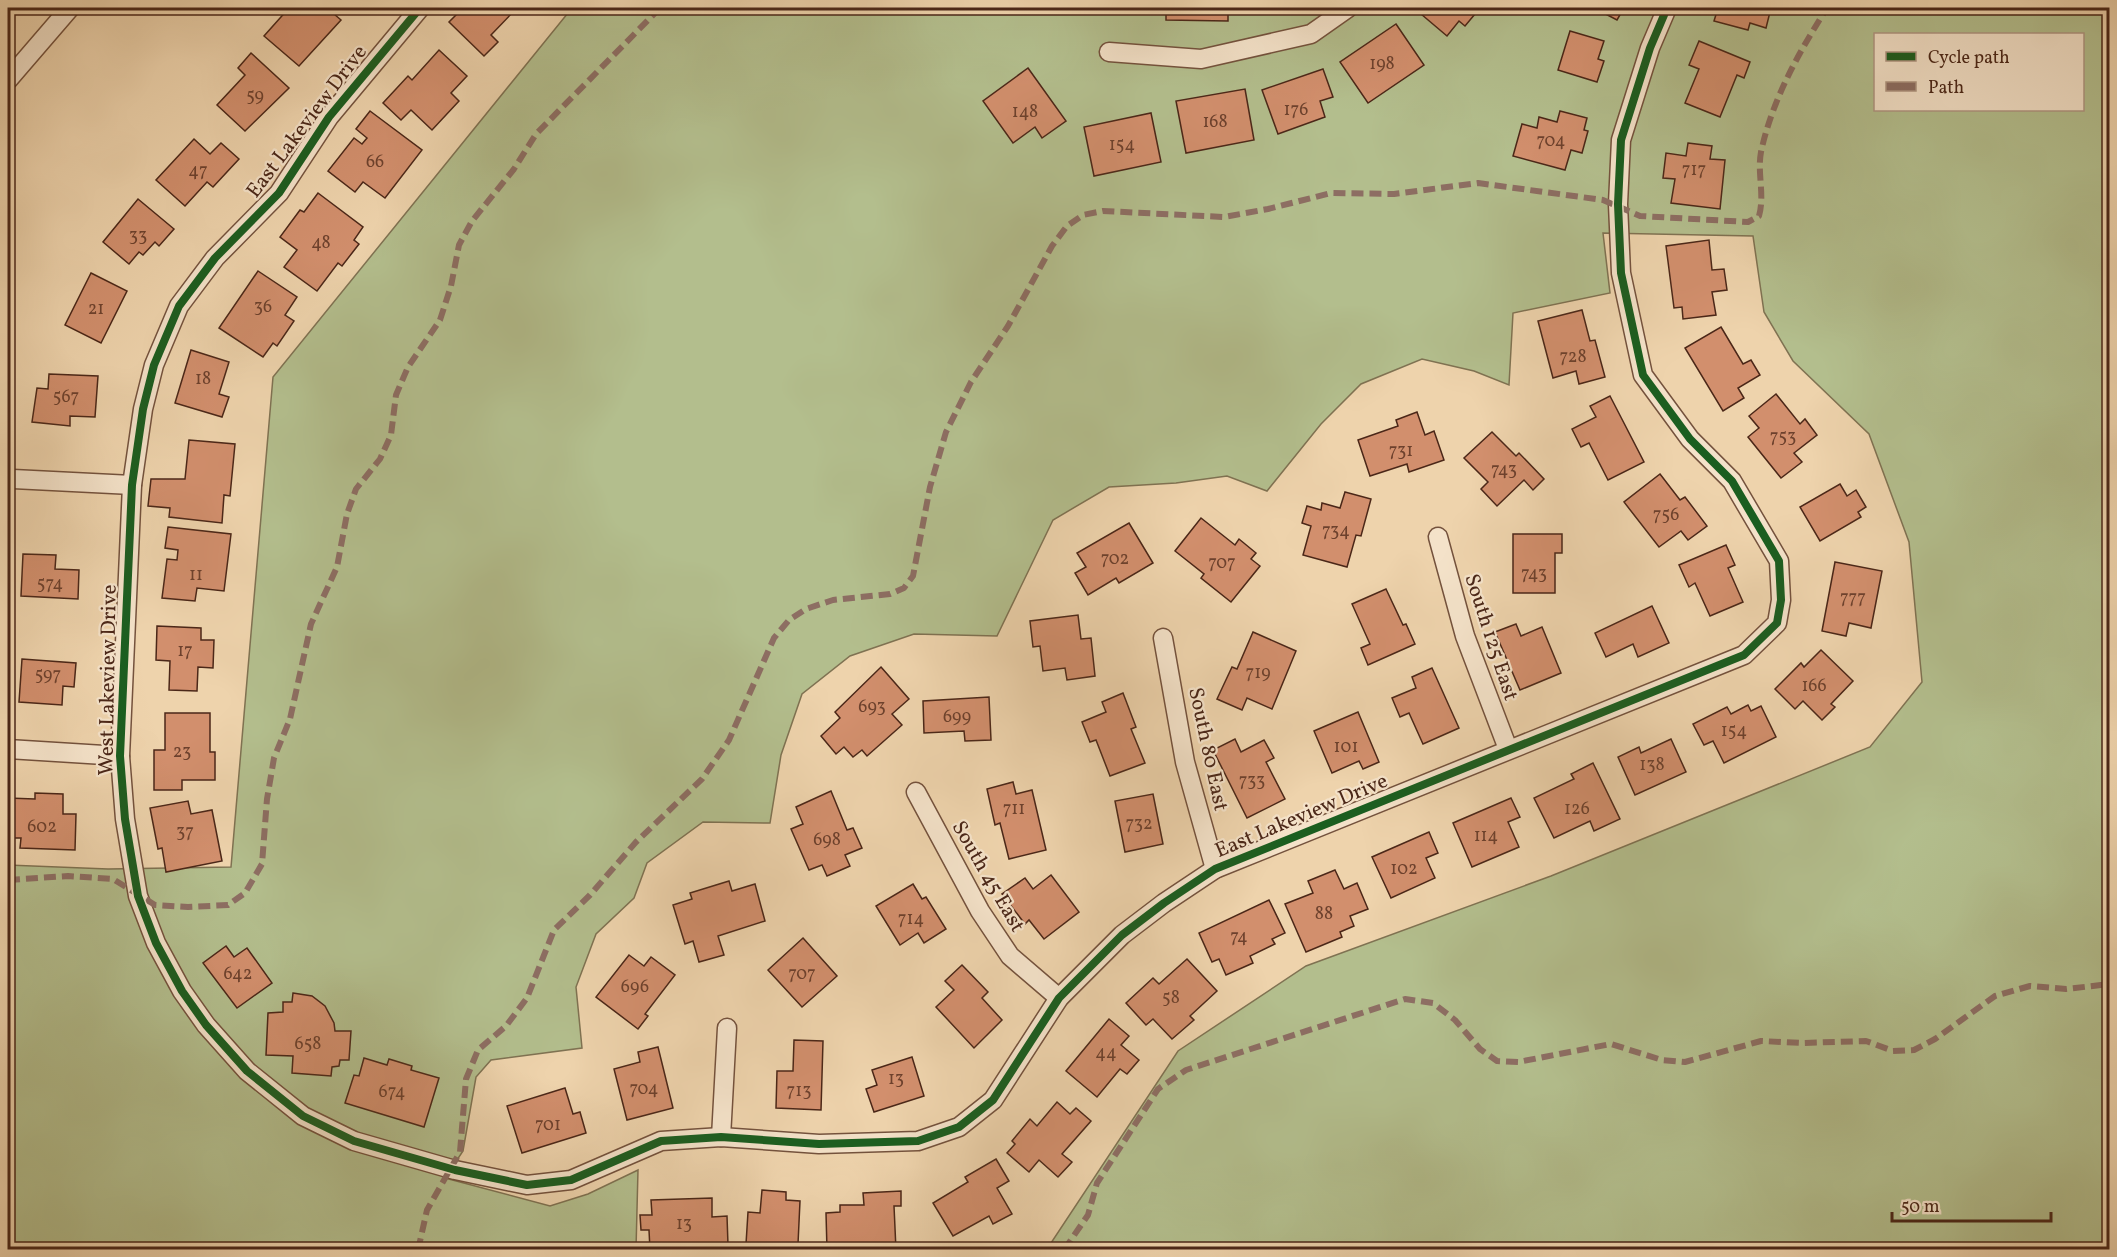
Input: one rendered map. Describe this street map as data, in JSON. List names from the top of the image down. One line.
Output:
{"streets":{"street":["East Lakeview Drive","South 125 East","West Lakeview Drive","South 80 East","South 45 East"]},"crossings":[["East Lakeview Drive","South 125 East"],["East Lakeview Drive","West Lakeview Drive"],["East Lakeview Drive","South 80 East"],["East Lakeview Drive","South 45 East"]],"house_numbers":["198","59","176","148","168","704","154","66","717","47","33","48","36","21","728","18","567","753","731","743","756","734","702","707","743","11","574","777","17","719","597","166","693","699","154","101","23","138","733","711","126","732","602","37","114","698","102","88","714","74","642","707","696","58","658","44","13","704","713","674","701","13"],"legend":["Cycle path","Path"],"scale_bar":"50 m"}
